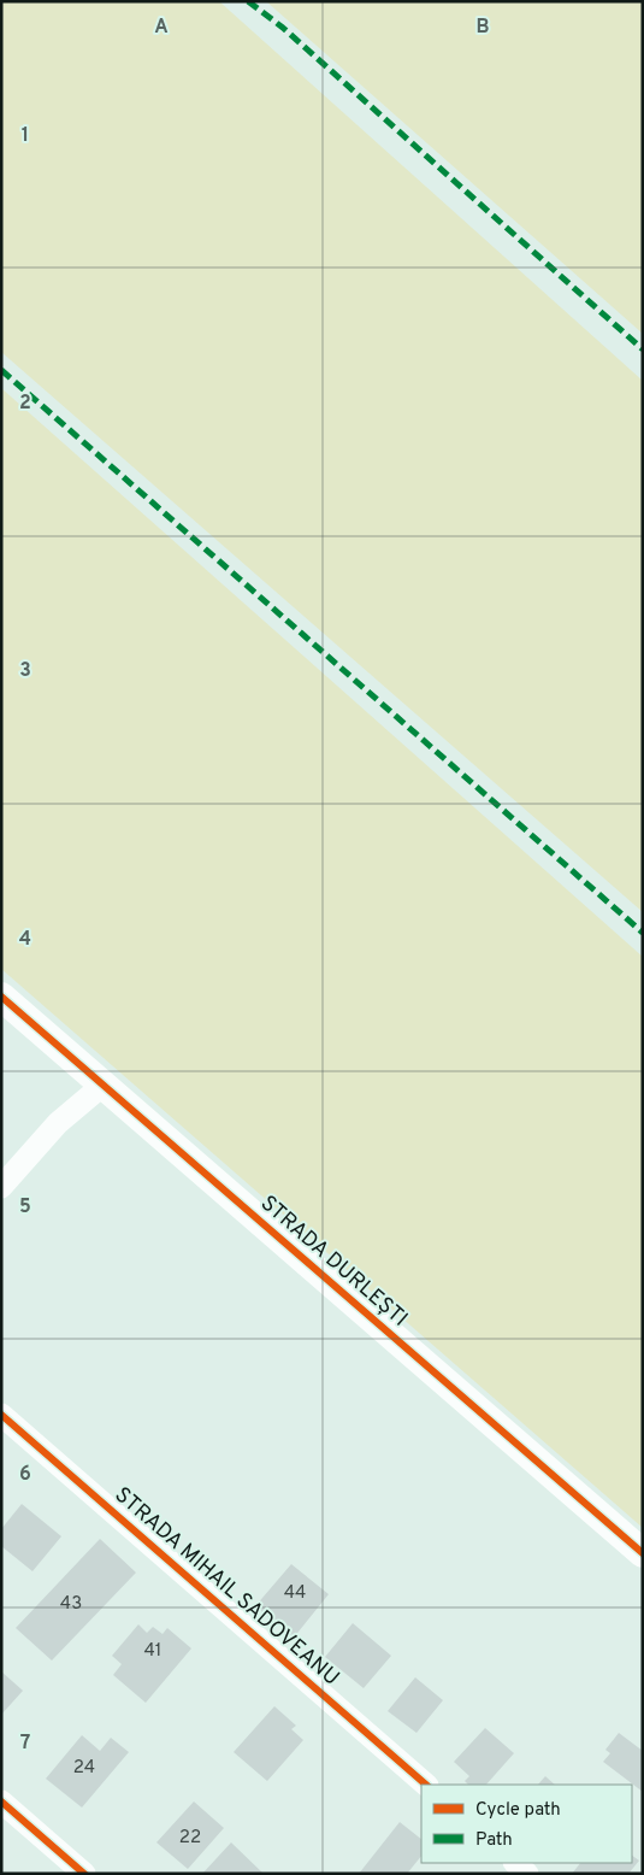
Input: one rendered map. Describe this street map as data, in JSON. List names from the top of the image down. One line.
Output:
{"streets":{"street":["STRADA DURLEȘTI","STRADA MIHAIL SADOVEANU"]},"house_numbers":["44","43","41","24","22"],"legend":["Cycle path","Path"],"grid":{"columns":["A","B"],"rows":["1","2","3","4","5","6","7"]}}
